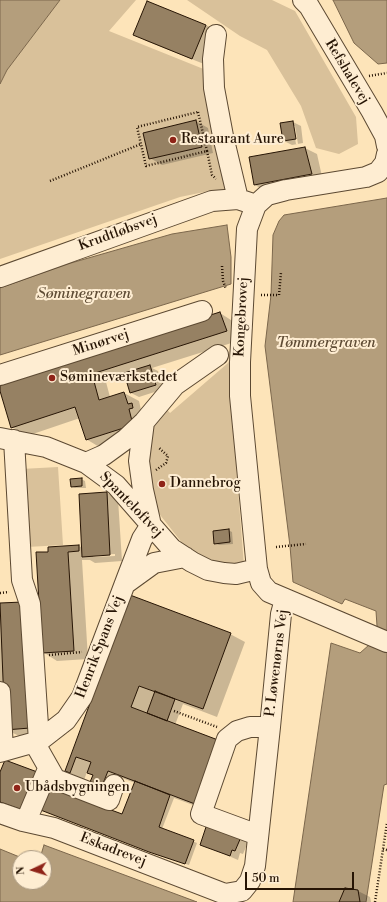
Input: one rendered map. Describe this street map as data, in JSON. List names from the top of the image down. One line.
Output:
{"streets":{"street":["Refshalevej","Krudtløbsvej","Kongebrovej","Minørvej","Spanteloftvej","Henrik Spans Vej","P. Løwenørns Vej","Eskadrevej"]},"crossings":[["Krudtløbsvej","Kongebrovej"],["Kongebrovej","Spanteloftvej"],["Kongebrovej","P. Løwenørns Vej"],["Spanteloftvej","Henrik Spans Vej"],["P. Løwenørns Vej","Eskadrevej"]],"water":["Søminegraven","Tømmergraven"],"places":["Restaurant Aure","Sømineværkstedet","Dannebrog","Ubådsbygningen"],"scale_bar":"50 m","north":"left"}
